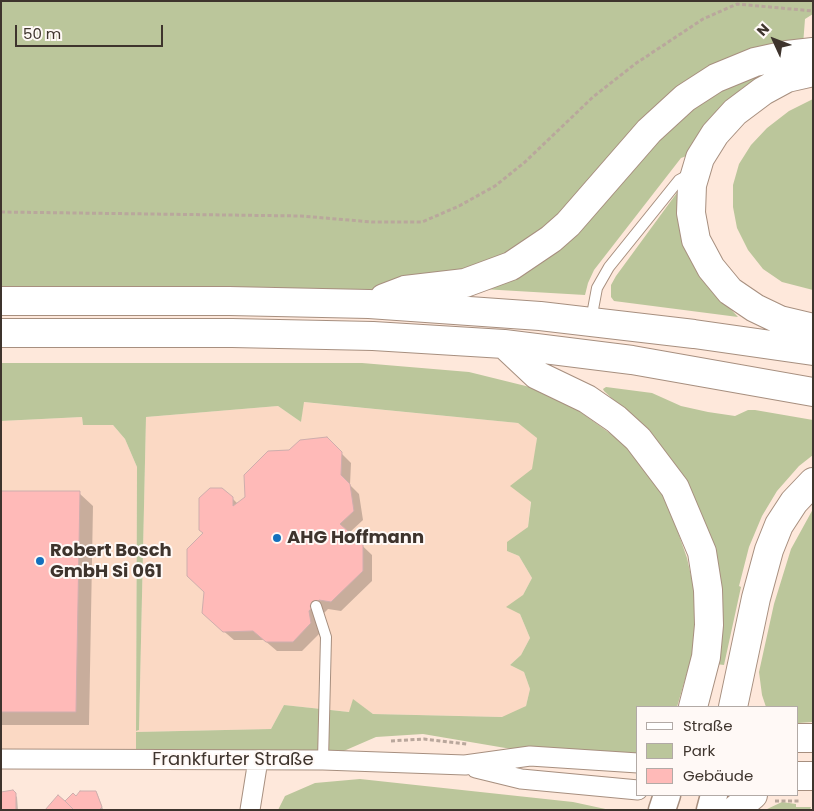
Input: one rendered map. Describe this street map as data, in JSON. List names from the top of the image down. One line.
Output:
{"streets":{"street":["Frankfurter Straße"]},"places":["AHG Hoffmann","Robert Bosch GmbH Si 061"],"legend":["Straße","Park","Gebäude"],"scale_bar":"50 m","north":"top left"}
